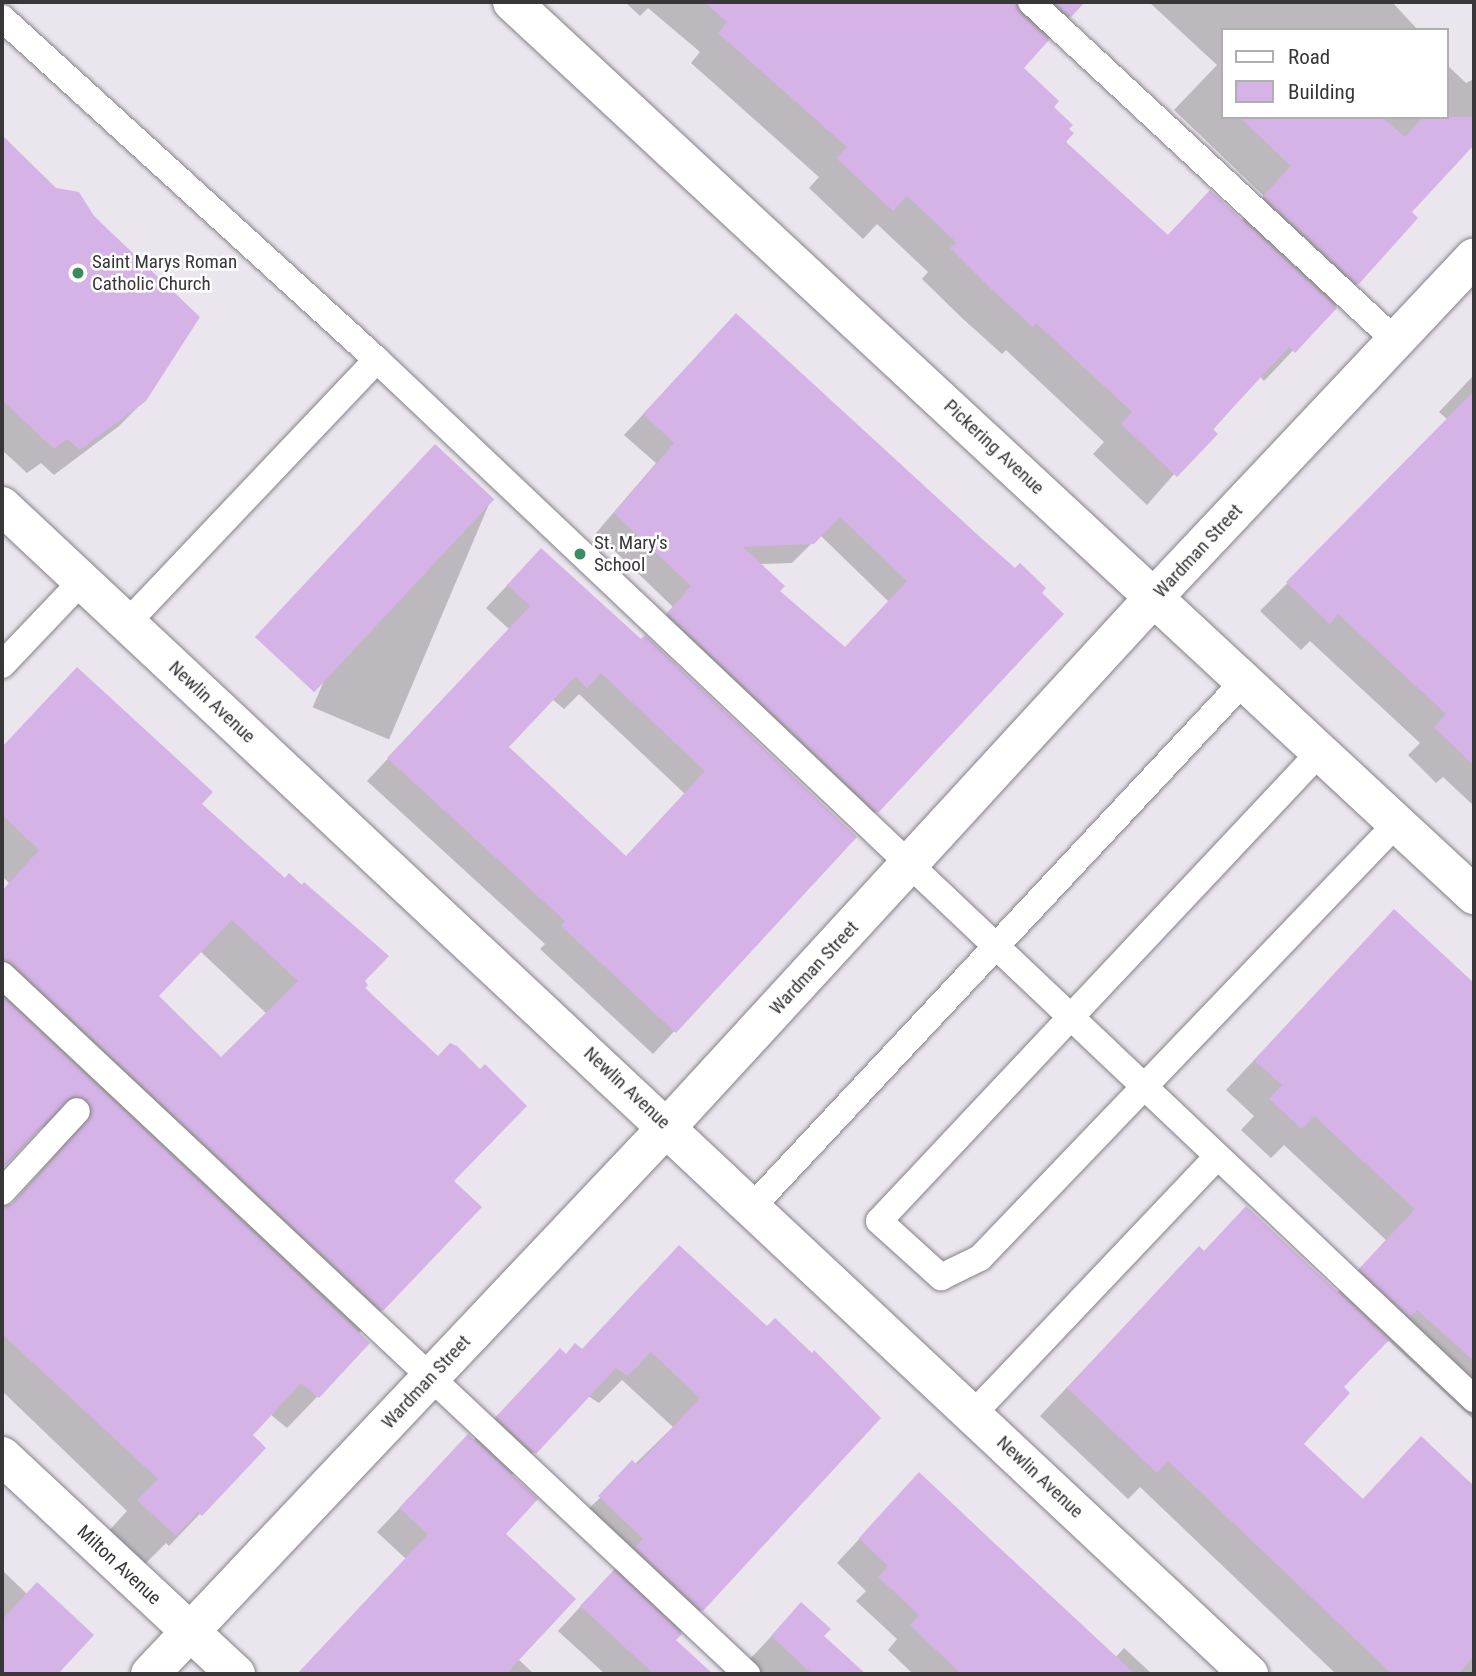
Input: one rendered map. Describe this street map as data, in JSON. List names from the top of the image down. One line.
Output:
{"streets":{"street":["Pickering Avenue","Wardman Street","Newlin Avenue","Milton Avenue"]},"crossings":[["Pickering Avenue","Wardman Street"],["Wardman Street","Newlin Avenue"],["Wardman Street","Milton Avenue"]],"places":["Saint Marys Roman Catholic Church","St. Mary's School"],"legend":["Road","Building"]}
